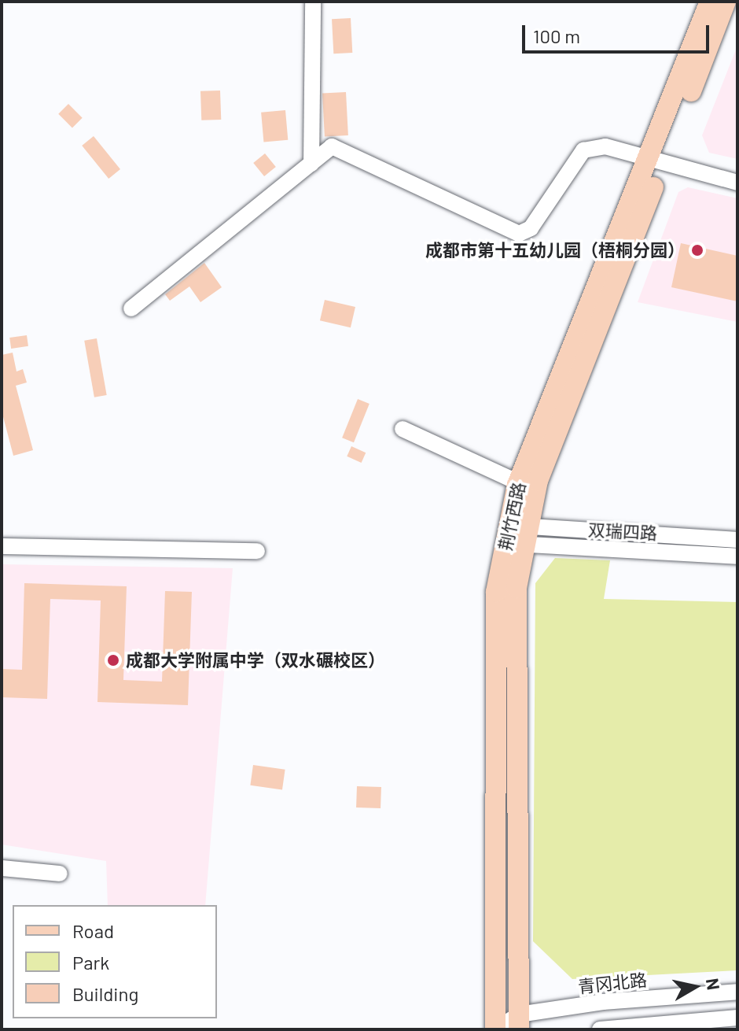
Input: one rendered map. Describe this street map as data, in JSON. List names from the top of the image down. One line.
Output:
{"streets":{"main road":["荆竹西路"],"street":["双瑞四路","青冈北路"]},"crossings":[["荆竹西路","双瑞四路"],["荆竹西路","青冈北路"]],"places":["成都市第十五幼儿园（梧桐分园）","成都大学附属中学（双水碾校区）"],"legend":["Road","Park","Building"],"scale_bar":"100 m","north":"right"}
